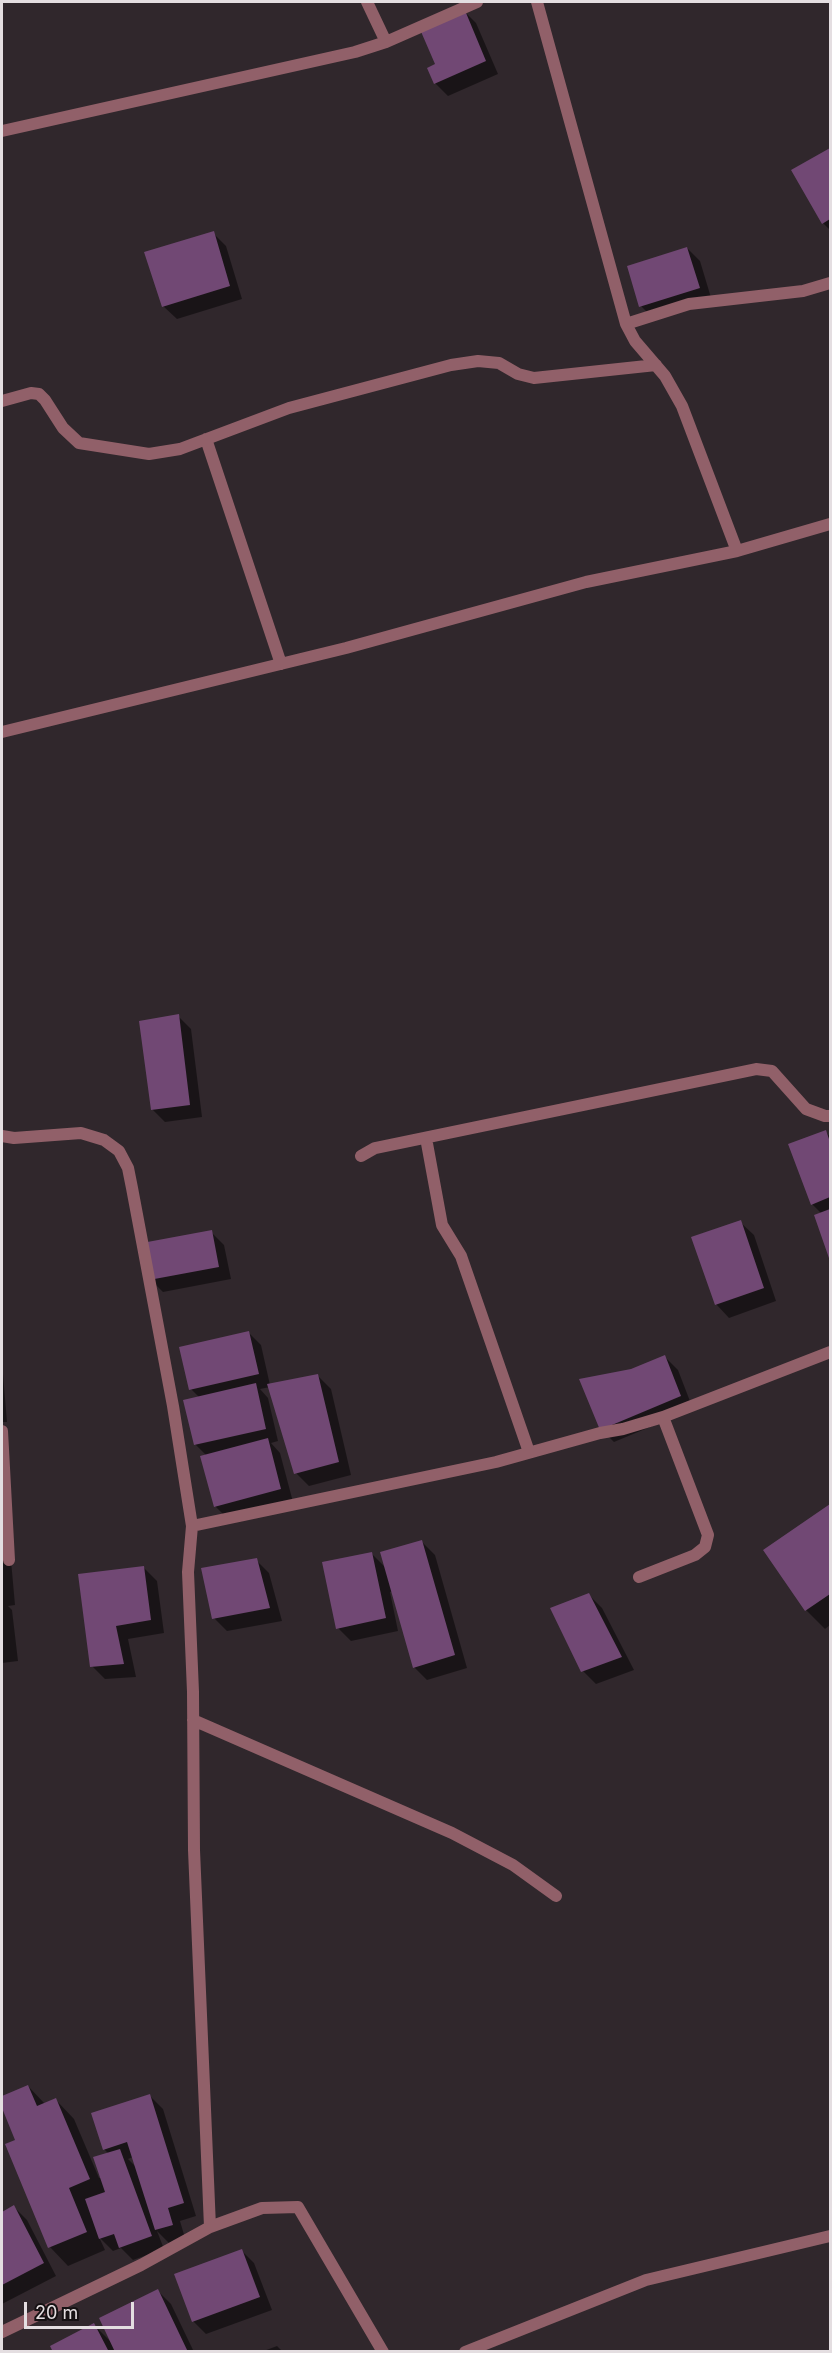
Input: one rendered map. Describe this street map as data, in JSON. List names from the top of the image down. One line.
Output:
{"scale_bar":"20 m"}
